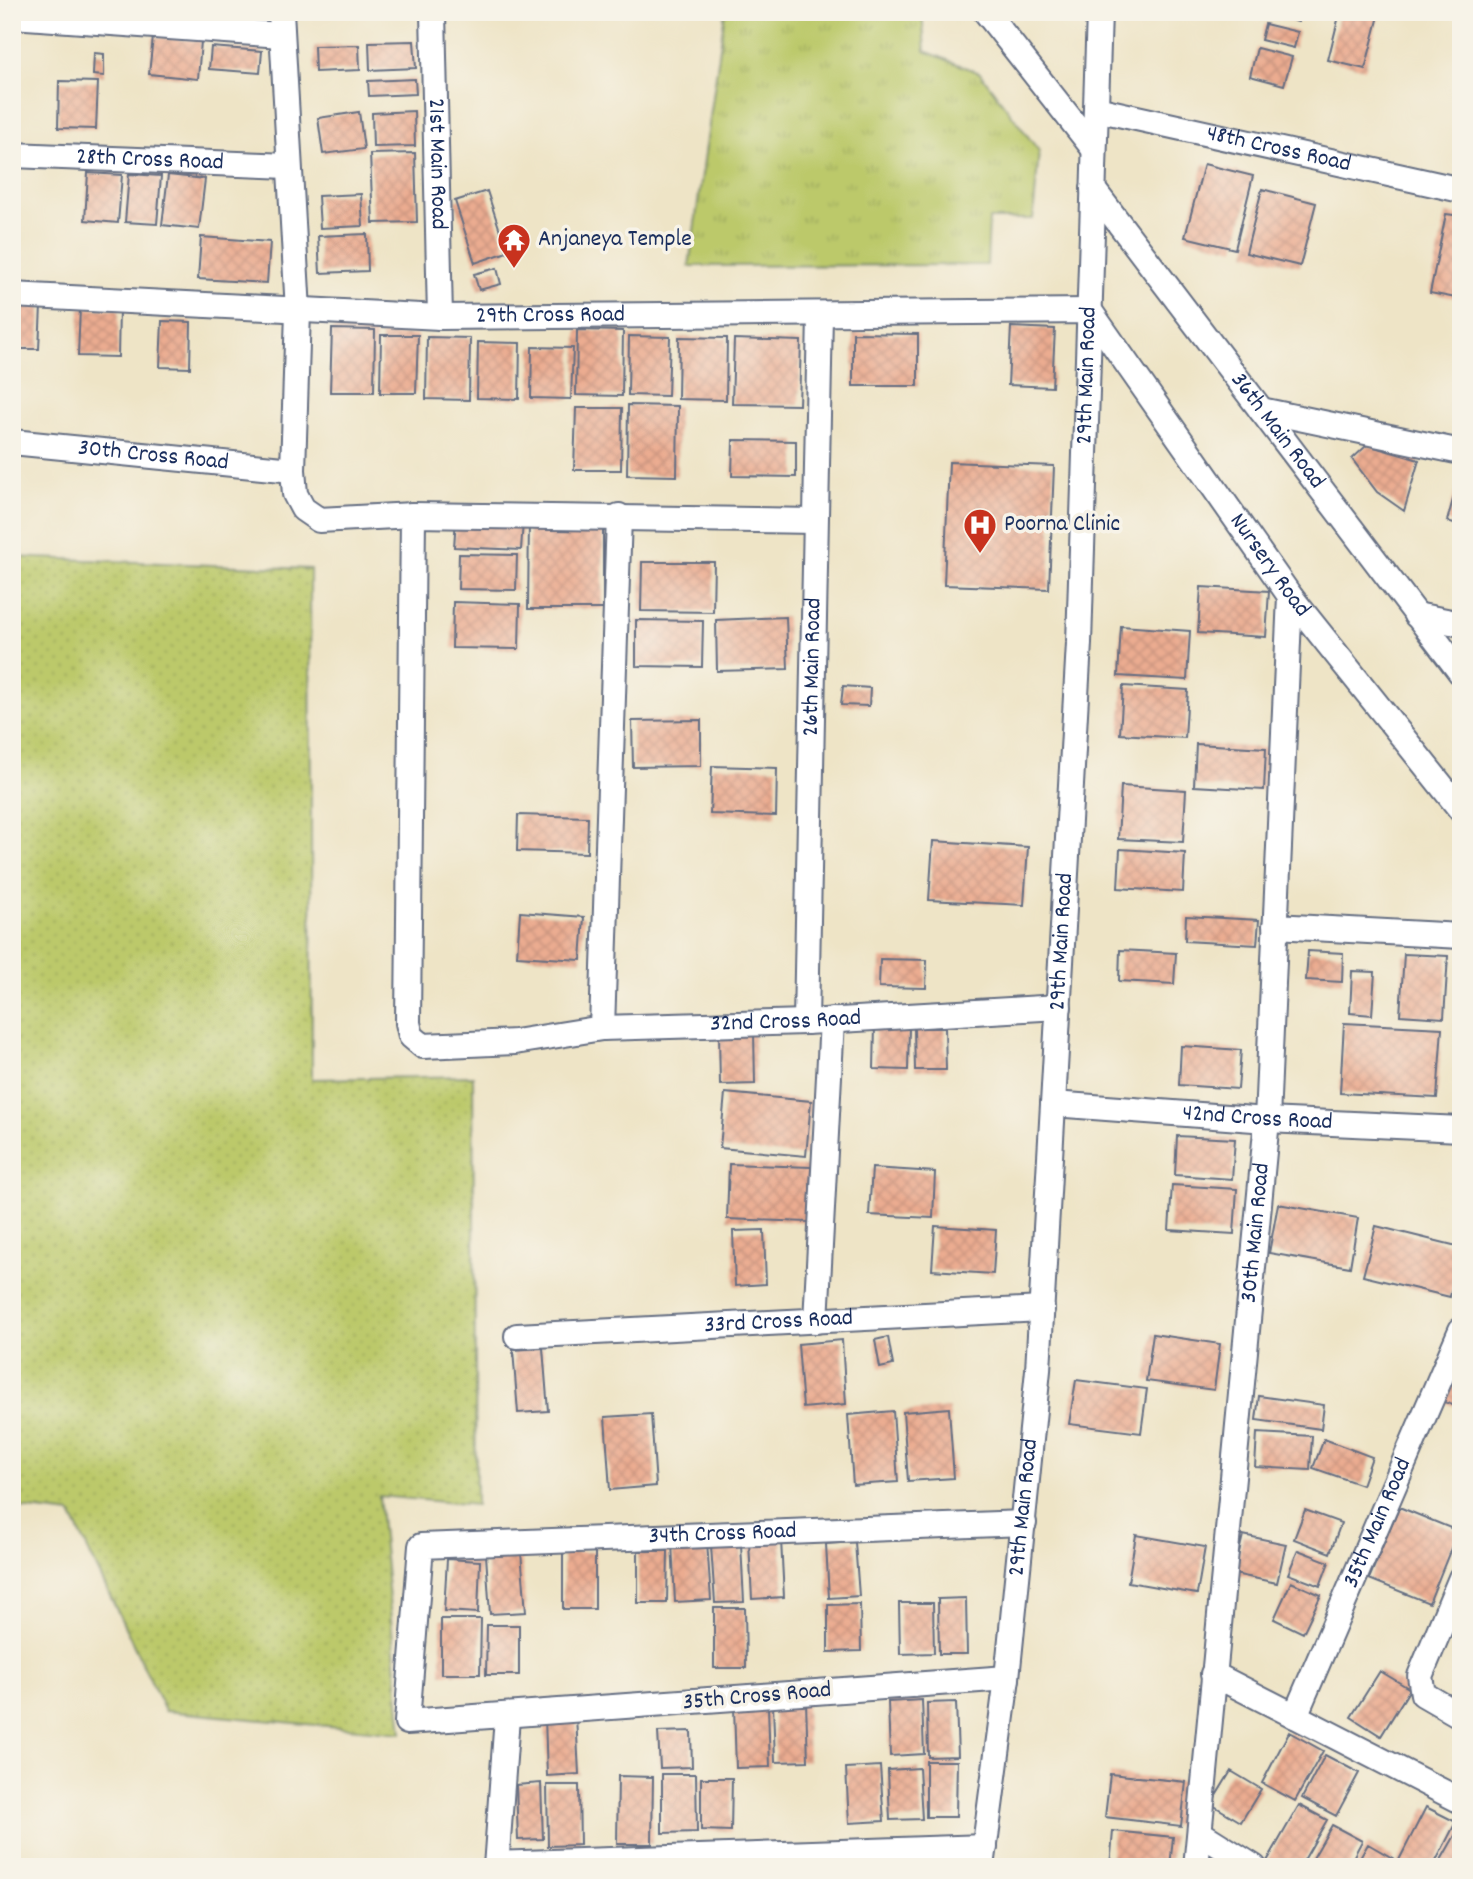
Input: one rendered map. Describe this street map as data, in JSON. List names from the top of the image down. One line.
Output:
{"streets":{"street":["48th Cross Road","28th Cross Road","21st Main Road","29th Cross Road","29th Main Road","36th Main Road","30th Cross Road","Nursery Road","26th Main Road","32nd Cross Road","42nd Cross Road","30th Main Road","33rd Cross Road","35th Main Road","34th Cross Road","35th Cross Road"]},"crossings":[["48th Cross Road","29th Main Road"],["21st Main Road","29th Cross Road"],["29th Cross Road","29th Main Road"],["29th Cross Road","Nursery Road"],["29th Cross Road","26th Main Road"],["29th Main Road","36th Main Road"],["29th Main Road","Nursery Road"],["29th Main Road","32nd Cross Road"],["29th Main Road","42nd Cross Road"],["29th Main Road","33rd Cross Road"],["29th Main Road","34th Cross Road"],["29th Main Road","35th Cross Road"],["Nursery Road","30th Main Road"],["26th Main Road","32nd Cross Road"],["42nd Cross Road","30th Main Road"],["34th Cross Road","35th Cross Road"]],"places":{"temple":["Anjaneya Temple"],"hospital":["Poorna Clinic"]}}
